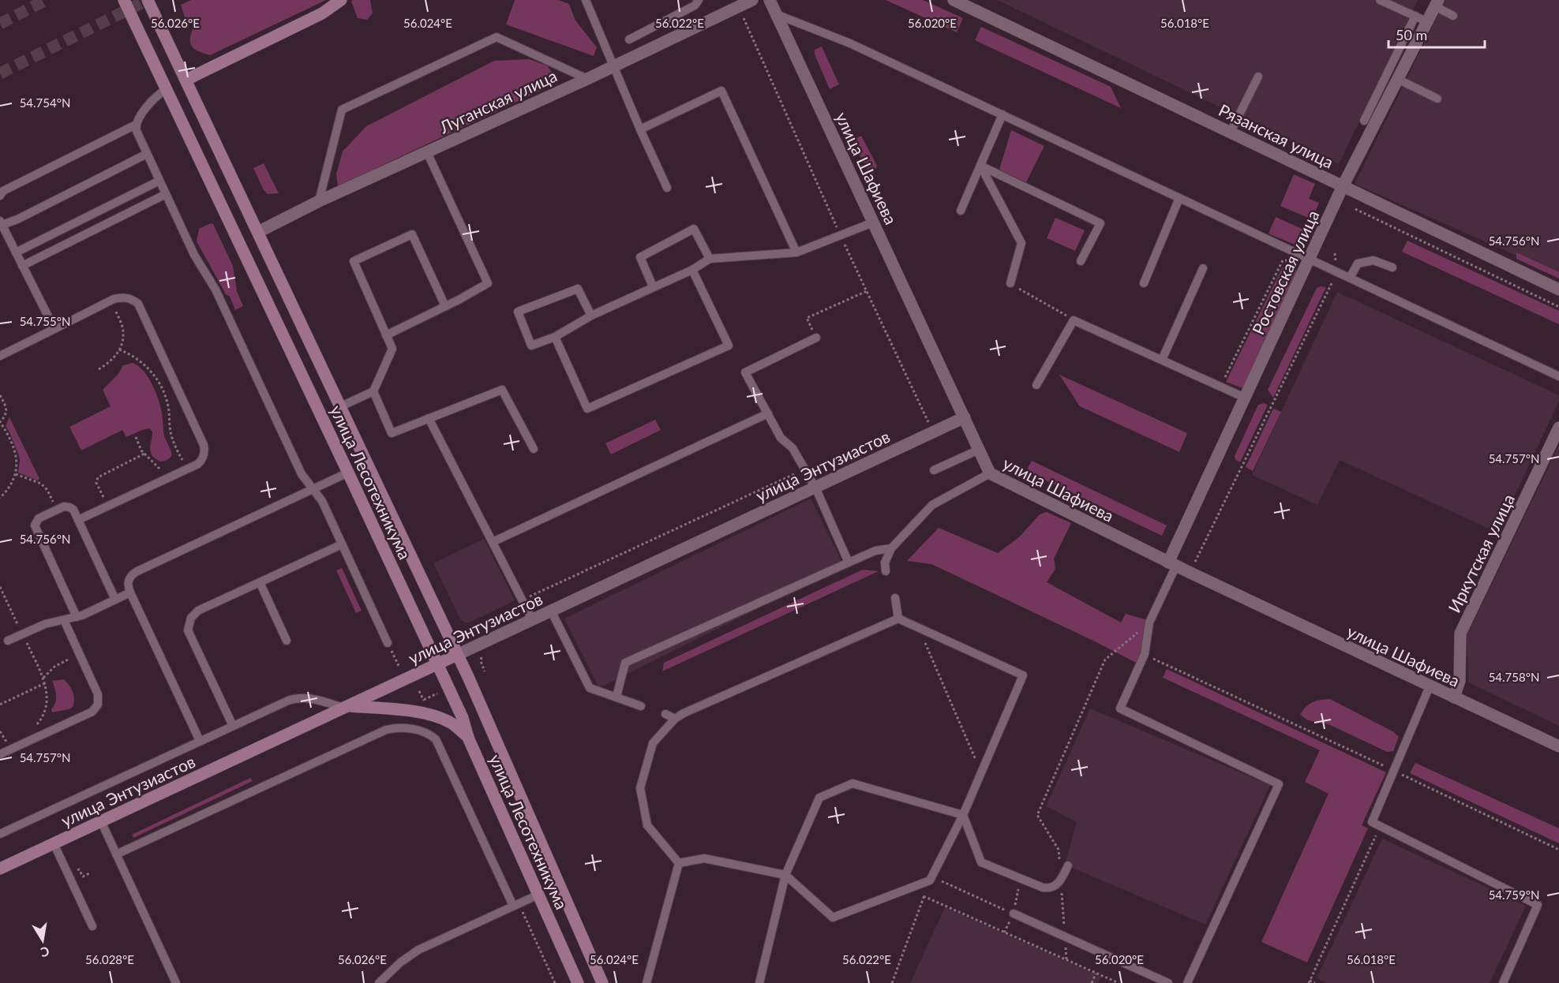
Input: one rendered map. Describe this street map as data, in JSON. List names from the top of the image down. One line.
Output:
{"streets":{"main road":["улица Энтузиастов","улица Лесотехникума"],"street":["Луганская улица","Рязанская улица","улица Шафиева","Ростовская улица","Иркутская улица"]},"crossings":[["Луганская улица","улица Лесотехникума"],["Рязанская улица","Ростовская улица"],["улица Шафиева","Ростовская улица"],["улица Шафиева","улица Энтузиастов"],["улица Шафиева","Иркутская улица"],["улица Энтузиастов","улица Лесотехникума"]],"scale_bar":"50 m","north":"bottom","coordinates":["56.026°E","56.024°E","56.022°E","56.020°E","56.018°E","54.754°N","54.756°N","54.755°N","54.757°N","54.758°N","54.759°N","56.028°E"]}
